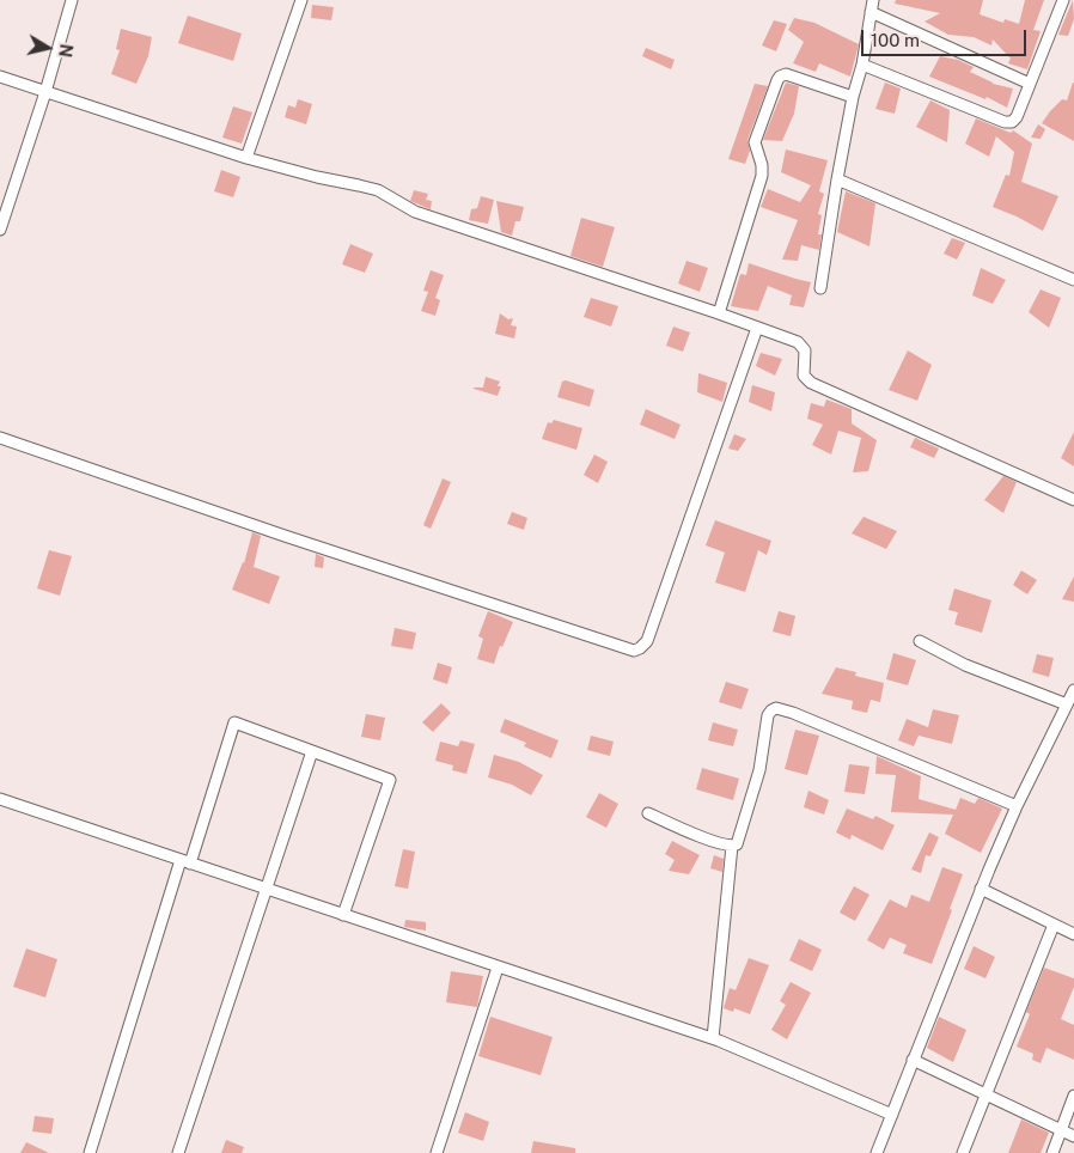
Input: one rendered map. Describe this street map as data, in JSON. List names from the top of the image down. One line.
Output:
{"scale_bar":"100 m","north":"right"}
